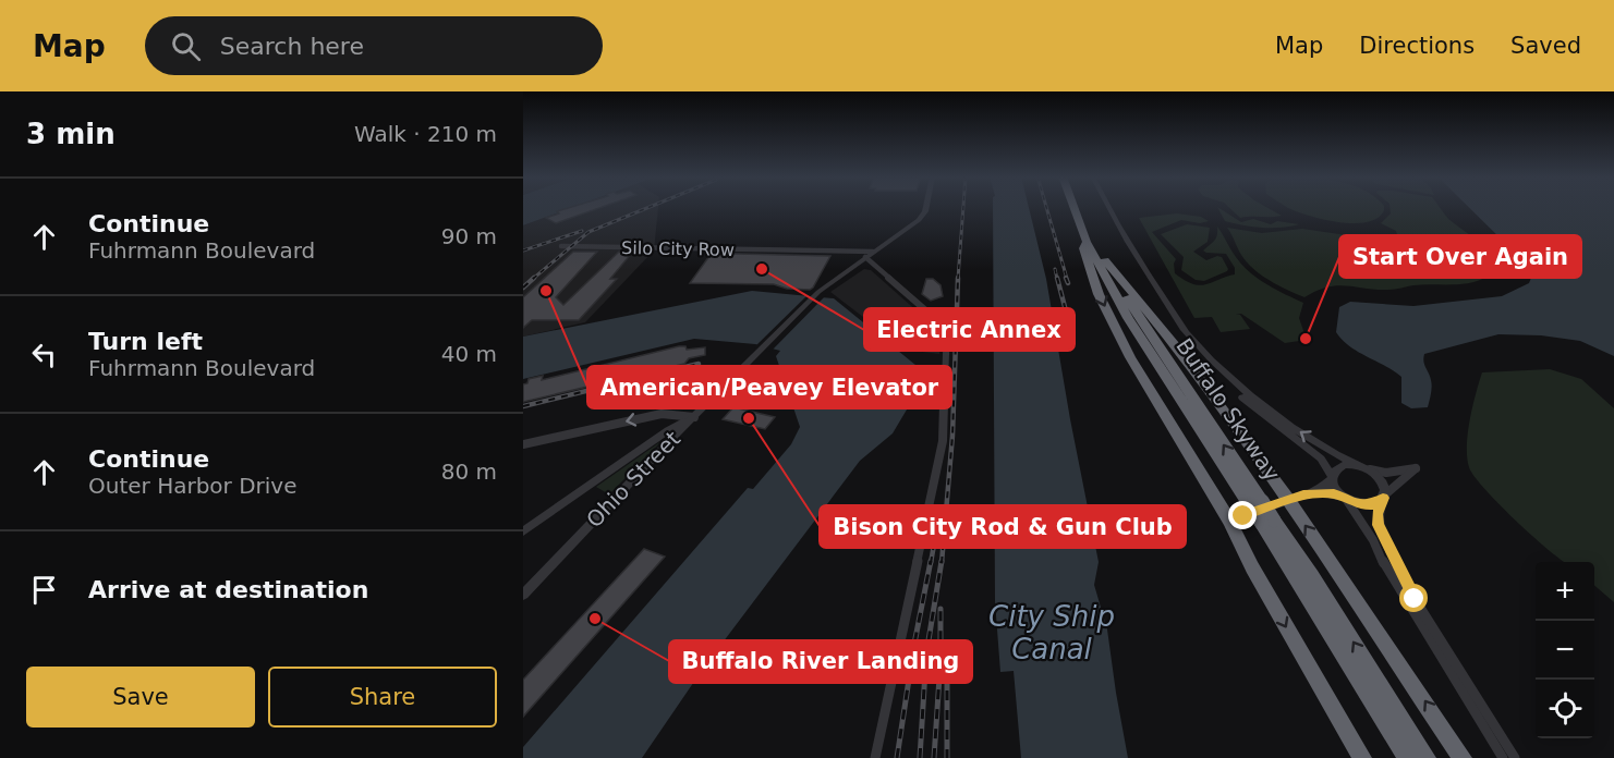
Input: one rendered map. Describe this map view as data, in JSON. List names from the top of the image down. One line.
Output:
{"streets":{"highway":["Buffalo Skyway"],"street":["Silo City Row","Ohio Street"]},"crossings":[["Silo City Row","Ohio Street"]],"water":["City Ship Canal"],"places":["Electric Annex","American/Peavey Elevator","Start Over Again","Bison City Rod & Gun Club","Buffalo River Landing"],"page":{"header":"Map","search":"Search here","nav":["Map","Directions","Saved"],"heading":["3 min","Walk · 210 m"],"list":[["Continue","Fuhrmann Boulevard","90 m"],["Turn left","Fuhrmann Boulevard","40 m"],["Continue","Outer Harbor Drive","80 m"],"Arrive at destination"],"map_buttons":["+","−"],"buttons":["Save","Share"]}}
